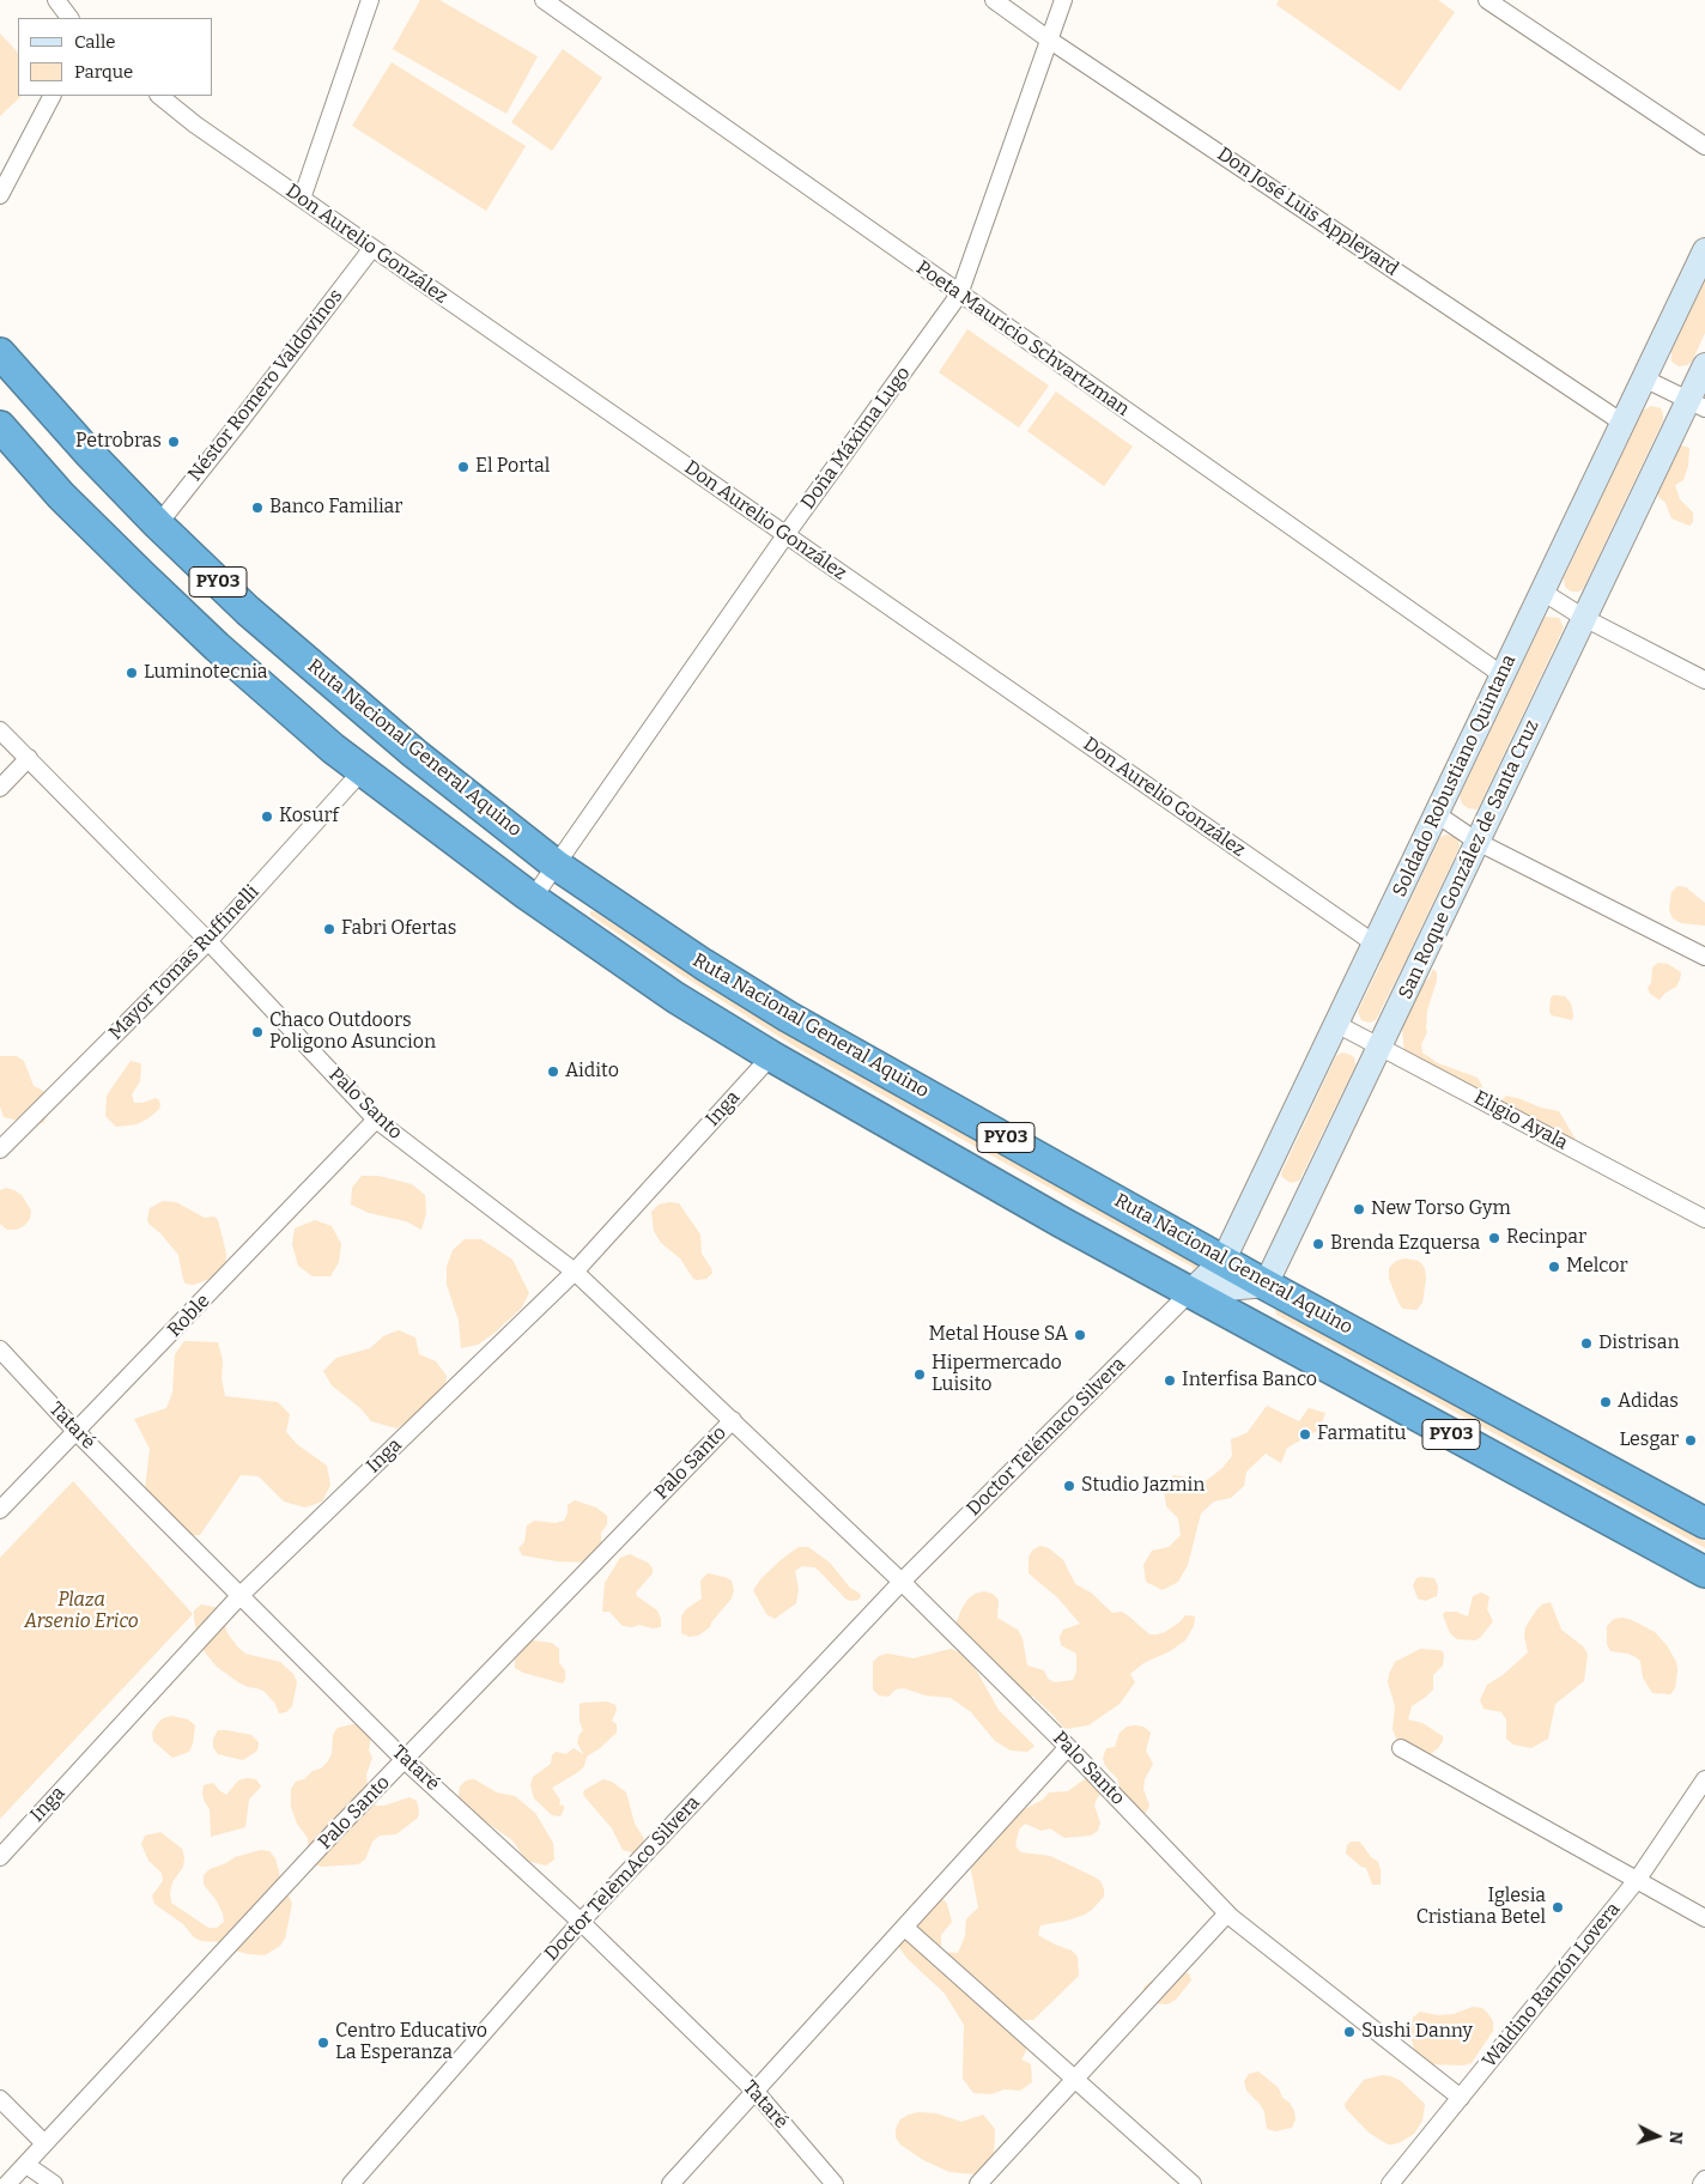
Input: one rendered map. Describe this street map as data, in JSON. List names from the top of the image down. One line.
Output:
{"streets":{"highway":["PY03","Ruta Nacional General Aquino"],"street":["Don José Luis Appleyard","Don Aurelio González","Poeta Mauricio Schvartzman","Néstor Romero Valdovinos","Doña Máxima Lugo","Soldado Robustiano Quintana","San Roque González de Santa Cruz","Mayor Tomas Ruffinelli","Palo Santo","Inga","Eligio Ayala","Roble","Tataré","Doctor Telémaco Silvera","Doctor TelèmAco Silvera","Waldino Ramón Lovera"]},"crossings":[["Don José Luis Appleyard","Doña Máxima Lugo"],["Don José Luis Appleyard","Soldado Robustiano Quintana"],["Don Aurelio González","Néstor Romero Valdovinos"],["Don Aurelio González","Doña Máxima Lugo"],["Don Aurelio González","Soldado Robustiano Quintana"],["Poeta Mauricio Schvartzman","Doña Máxima Lugo"],["Poeta Mauricio Schvartzman","Soldado Robustiano Quintana"],["Néstor Romero Valdovinos","Ruta Nacional General Aquino"],["Doña Máxima Lugo","PY03"],["Doña Máxima Lugo","Ruta Nacional General Aquino"],["PY03","Soldado Robustiano Quintana"],["PY03","Mayor Tomas Ruffinelli"],["PY03","Inga"],["PY03","Doctor Telémaco Silvera"],["Ruta Nacional General Aquino","Soldado Robustiano Quintana"],["Ruta Nacional General Aquino","San Roque González de Santa Cruz"],["Soldado Robustiano Quintana","Eligio Ayala"],["Soldado Robustiano Quintana","Doctor Telémaco Silvera"],["San Roque González de Santa Cruz","Eligio Ayala"],["Mayor Tomas Ruffinelli","Palo Santo"],["Palo Santo","Inga"],["Palo Santo","Roble"],["Palo Santo","Tataré"],["Palo Santo","Doctor Telémaco Silvera"],["Palo Santo","Doctor TelèmAco Silvera"],["Palo Santo","Waldino Ramón Lovera"],["Inga","Tataré"],["Roble","Tataré"],["Tataré","Doctor TelèmAco Silvera"],["Doctor Telémaco Silvera","Doctor TelèmAco Silvera"]],"parks":["Plaza Arsenio Erico"],"places":["Petrobras","El Portal","Banco Familiar","Luminotecnia","Kosurf","Fabri Ofertas","Chaco Outdoors Poligono Asuncion","Aidito","New Torso Gym","Recinpar","Brenda Ezquersa","Melcor","Metal House SA","Distrisan","Hipermercado Luisito","Interfisa Banco","Adidas","Farmatitu","Lesgar","Studio Jazmin","Iglesia Cristiana Betel","Sushi Danny","Centro Educativo La Esperanza"],"legend":["Calle","Parque"],"north":"right"}
